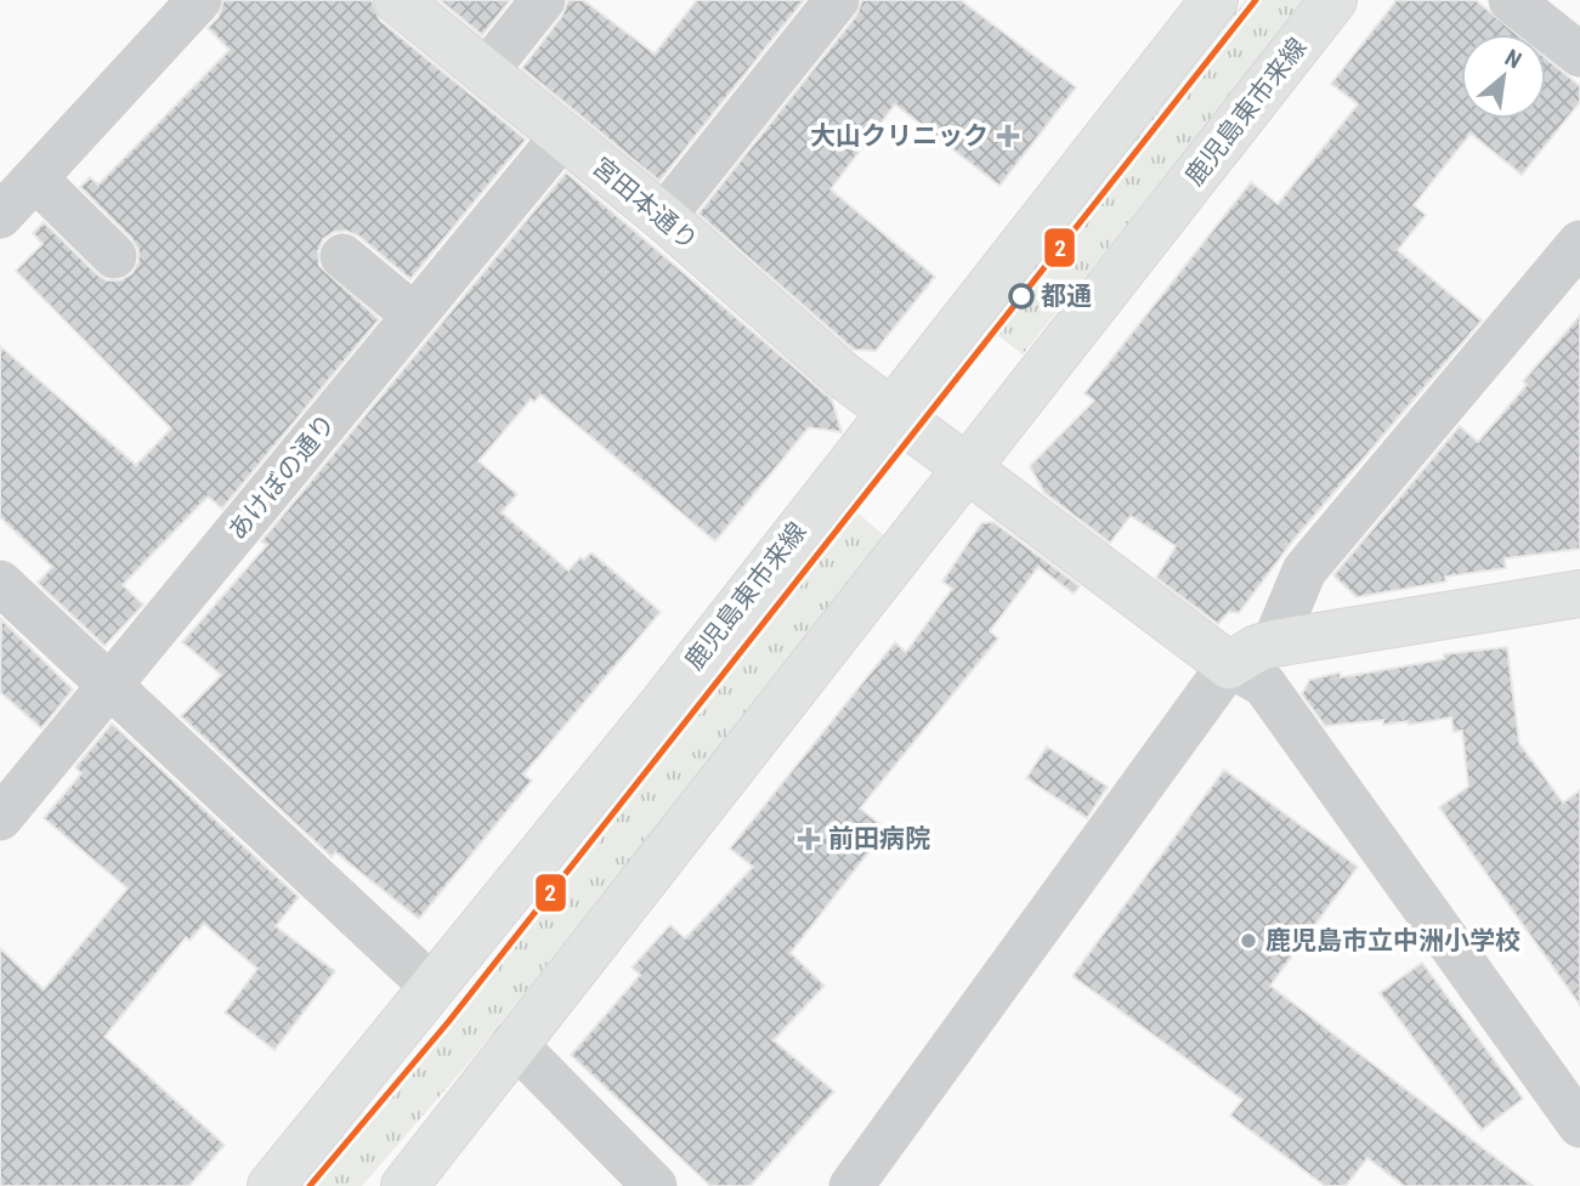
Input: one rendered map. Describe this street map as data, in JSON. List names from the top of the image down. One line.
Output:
{"streets":{"main road":["鹿児島東市来線","宮田本通り"],"street":["あけぼの通り"]},"crossings":[["鹿児島東市来線","宮田本通り"],["宮田本通り","あけぼの通り"]],"places":{"health":["大山クリニック","前田病院"],"other":["都通","鹿児島市立中洲小学校"]},"lines":["transit line 2"],"north":"top right"}
